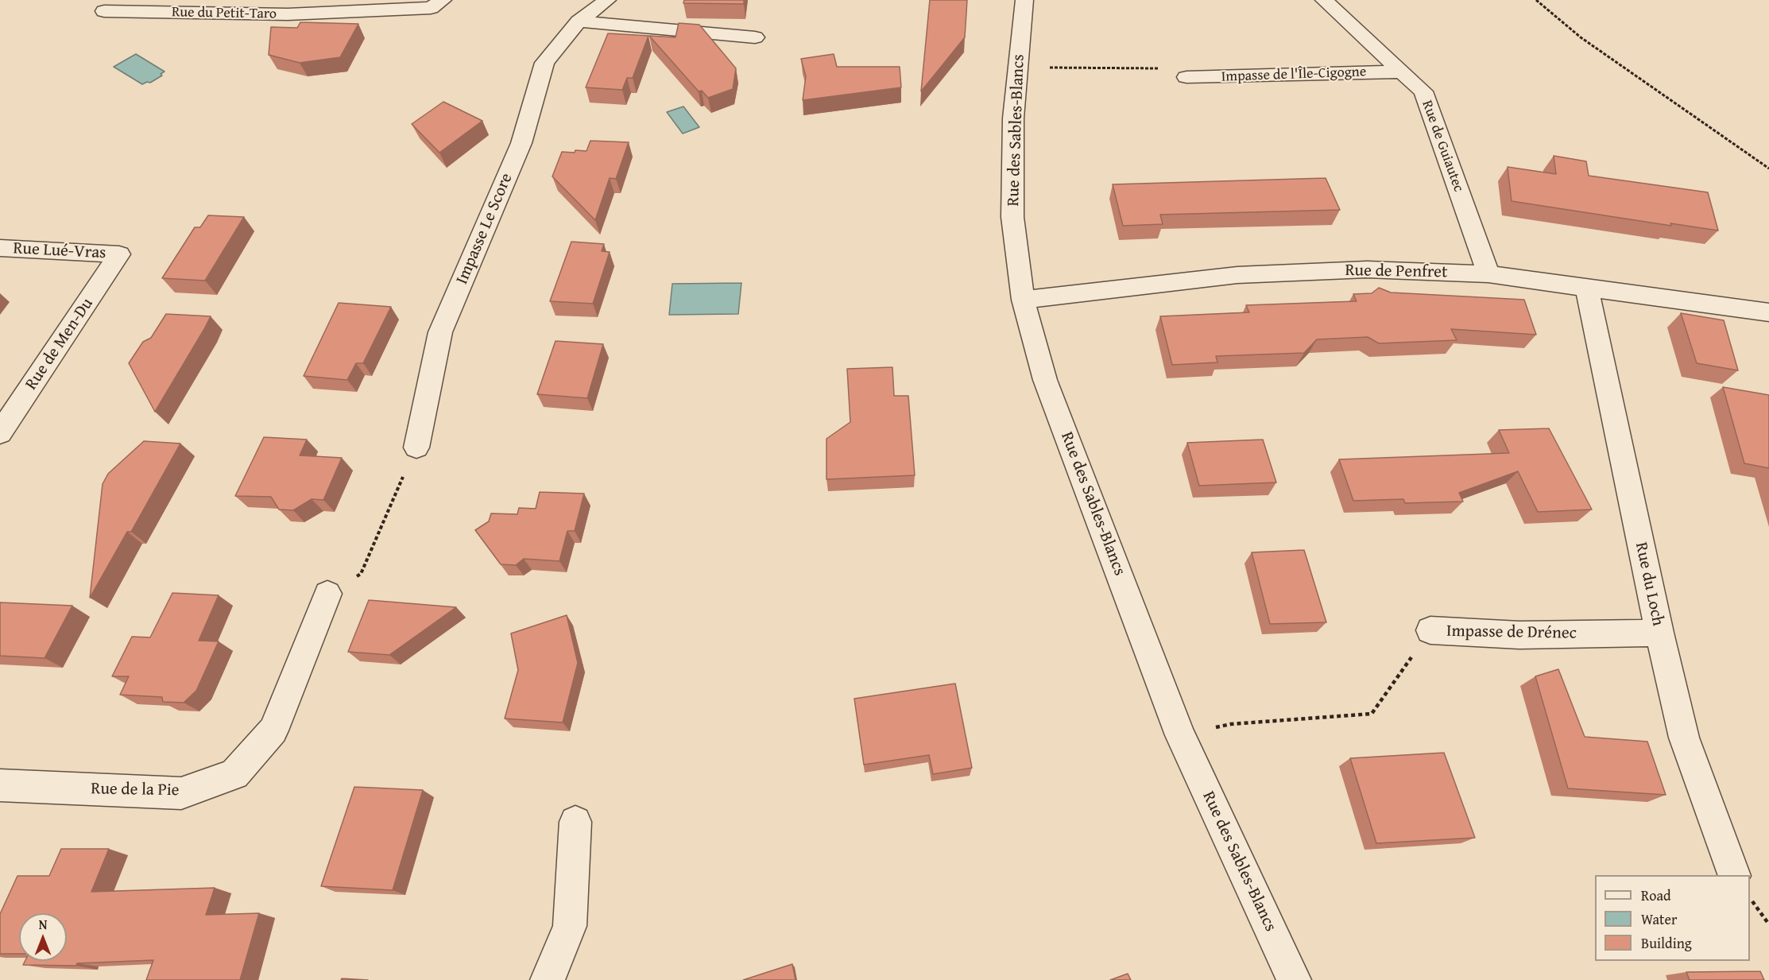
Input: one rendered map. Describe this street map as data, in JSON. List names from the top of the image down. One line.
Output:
{"streets":{"street":["Rue du Petit-Taro","Impasse de l'Île-Cigogne","Rue des Sables-Blancs","Rue de Guiautec","Impasse Le Score","Rue Lué-Vras","Rue de Penfret","Rue de Men-Du","Rue du Loch","Impasse de Drénec","Rue de la Pie"]},"crossings":[["Impasse de l'Île-Cigogne","Rue de Guiautec"],["Rue des Sables-Blancs","Rue de Penfret"],["Rue des Sables-Blancs","Impasse de Drénec"],["Rue de Guiautec","Rue de Penfret"],["Rue Lué-Vras","Rue de Men-Du"],["Rue de Penfret","Rue du Loch"],["Rue du Loch","Impasse de Drénec"]],"legend":["Road","Water","Building"],"north":"top"}
